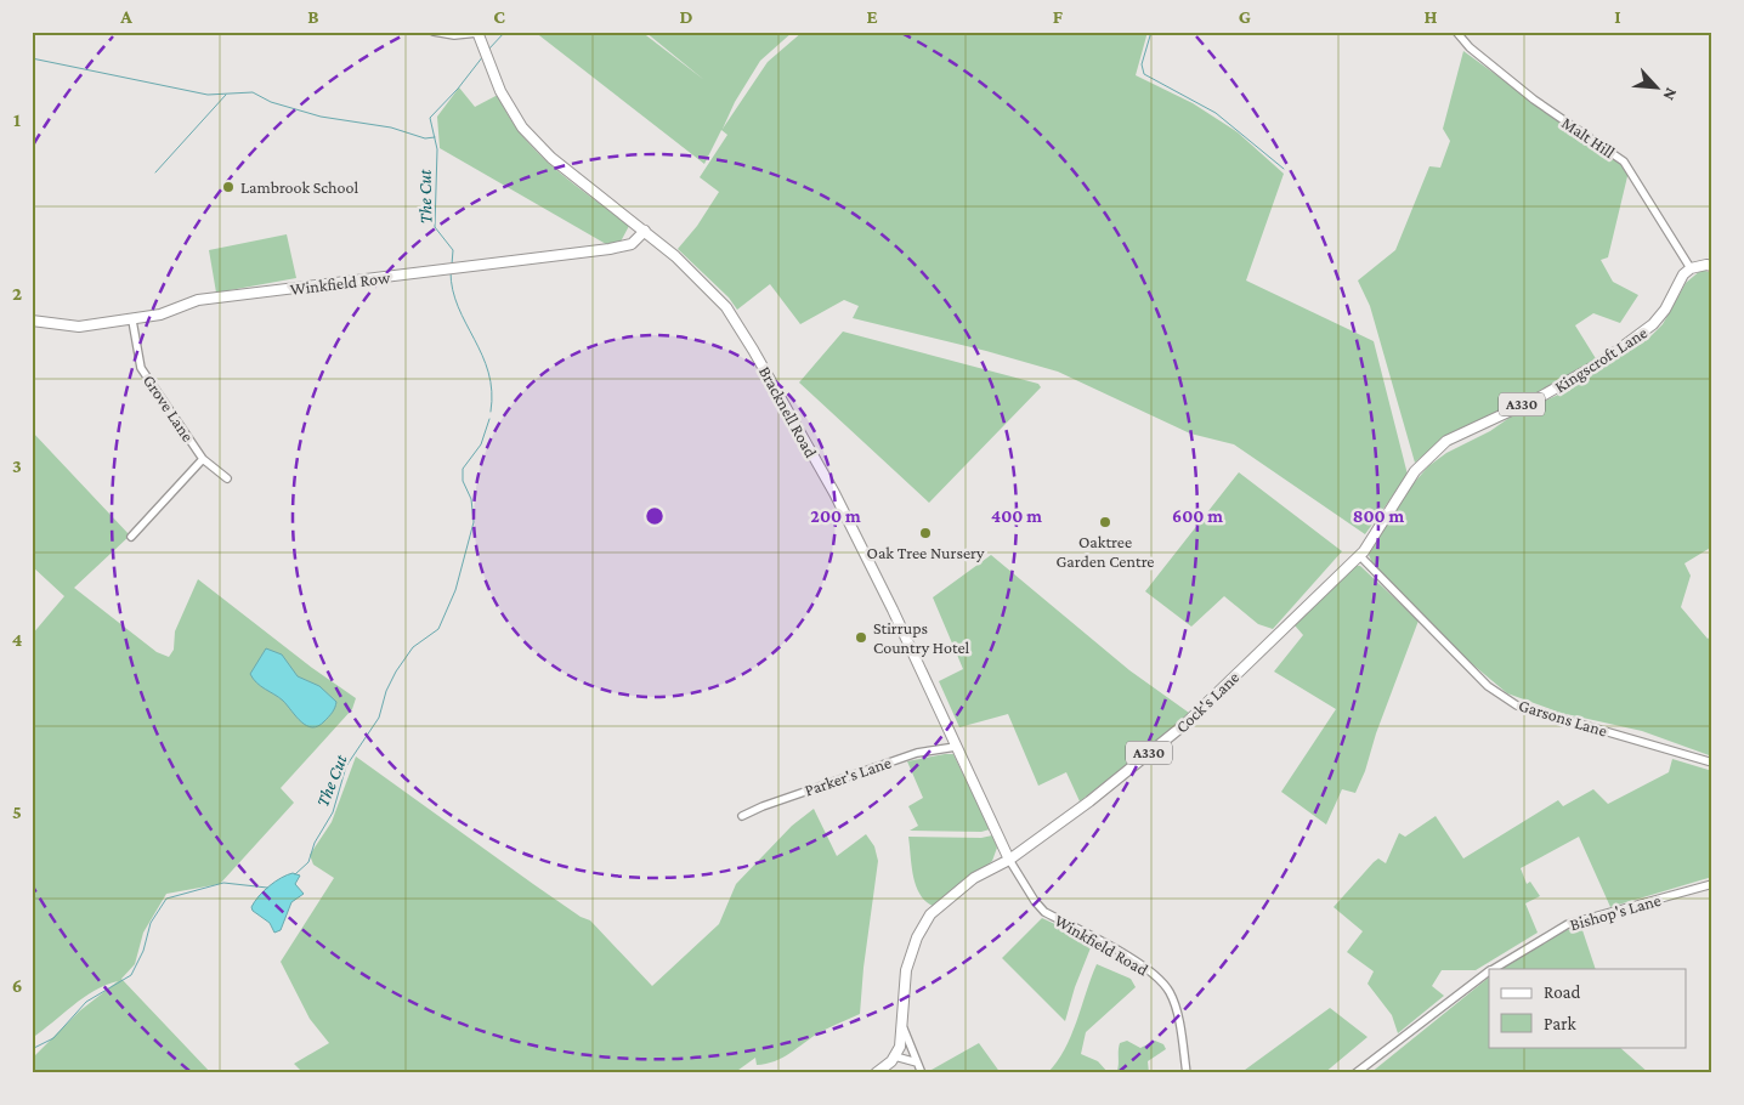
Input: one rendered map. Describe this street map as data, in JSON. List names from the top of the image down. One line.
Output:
{"streets":{"main road":["Winkfield Row","Kingscroft Lane","A330","Bracknell Road","Cock's Lane"],"street":["Malt Hill","Grove Lane","Garsons Lane","Parker's Lane","Bishop's Lane","Winkfield Road"]},"crossings":[["Malt Hill","Kingscroft Lane"],["Winkfield Row","Grove Lane"],["Winkfield Row","Bracknell Road"],["Kingscroft Lane","Cock's Lane"],["Kingscroft Lane","Garsons Lane"],["A330","Bracknell Road"],["A330","Cock's Lane"],["A330","Winkfield Road"],["Bracknell Road","Cock's Lane"],["Bracknell Road","Parker's Lane"],["Bracknell Road","Winkfield Road"],["Cock's Lane","Garsons Lane"],["Cock's Lane","Winkfield Road"]],"water":["The Cut"],"places":["Lambrook School","Oaktree Garden Centre","Oak Tree Nursery","Stirrups Country Hotel"],"legend":["Road","Park"],"north":"bottom right","grid":{"columns":["A","B","C","D","E","F","G","H","I"],"rows":["1","2","3","4","5","6"]},"rings":["200 m","400 m","600 m","800 m"]}
